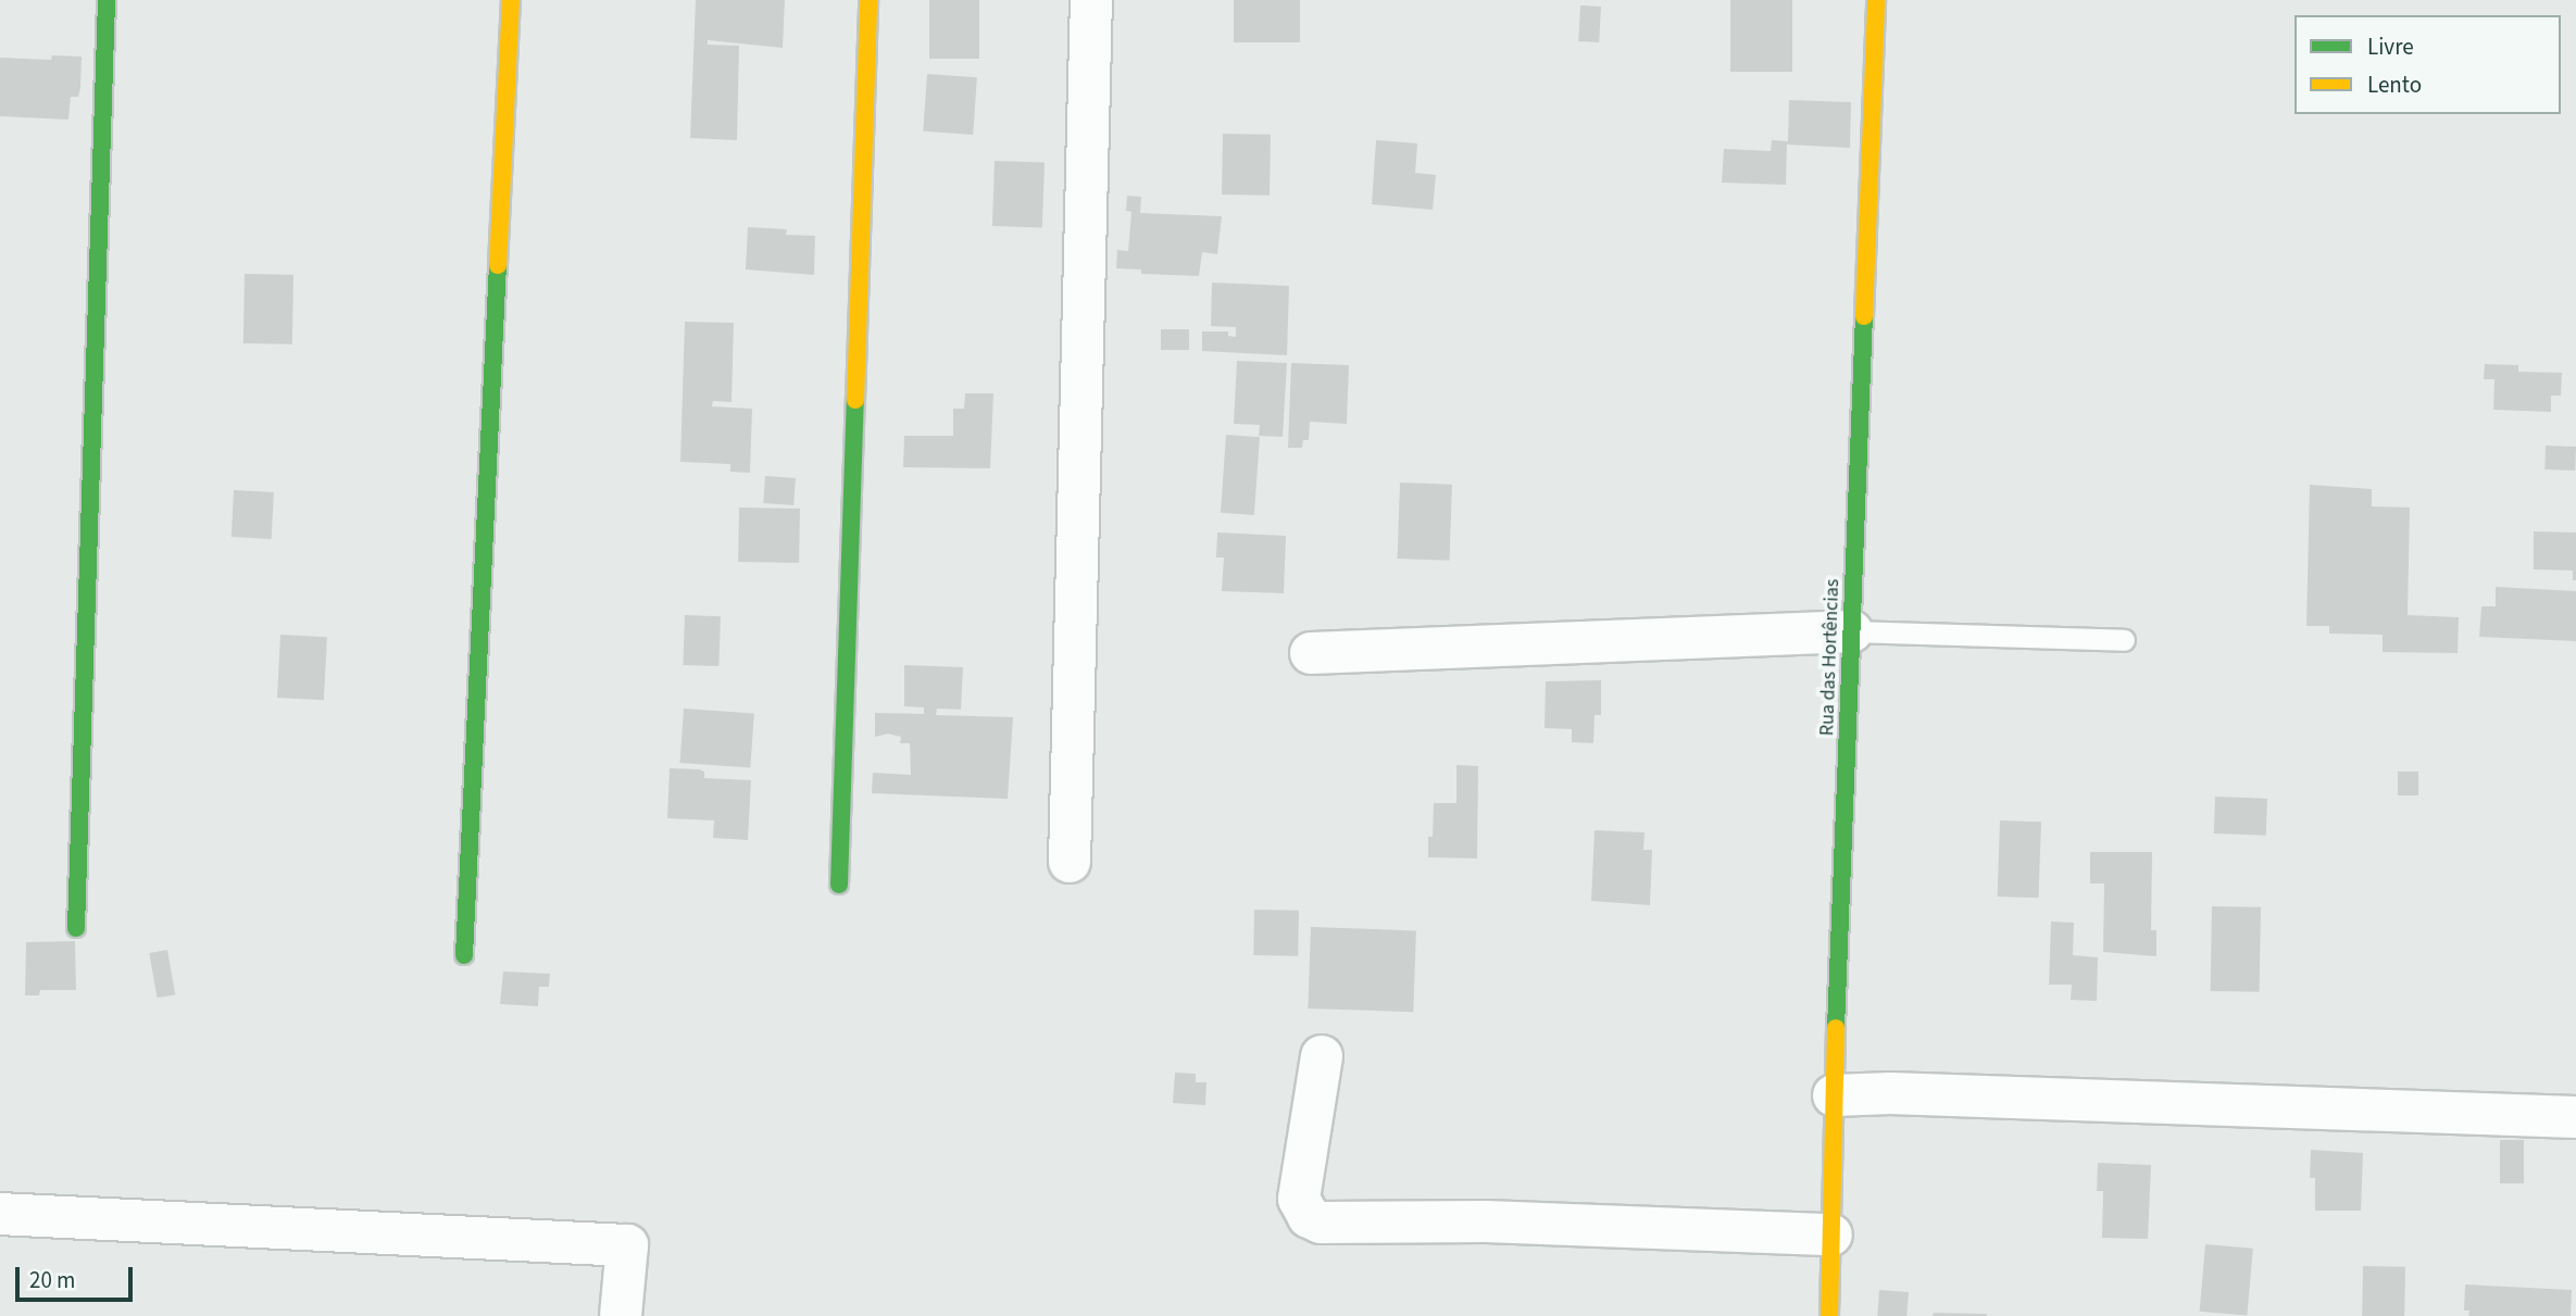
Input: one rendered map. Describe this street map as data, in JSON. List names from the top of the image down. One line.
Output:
{"streets":{"street":["Rua das Hortências"]},"legend":["Livre","Lento"],"scale_bar":"20 m"}
